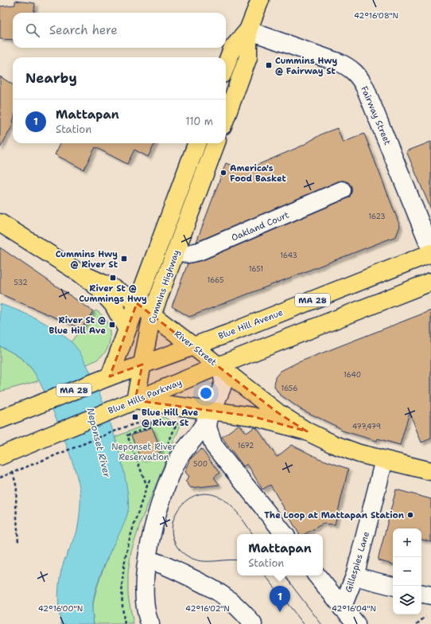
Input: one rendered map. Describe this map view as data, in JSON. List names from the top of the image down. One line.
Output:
{"streets":{"main road":["Cummins Highway","MA 28","Blue Hill Avenue","River Street","Blue Hills Parkway"],"street":["Fairway Street","Oakland Court","Gillespies Lane"]},"crossings":[["Oakland Court","Cummins Highway"],["Cummins Highway","MA 28"],["Cummins Highway","River Street"],["Cummins Highway","Blue Hills Parkway"],["MA 28","Blue Hill Avenue"],["MA 28","River Street"],["Blue Hill Avenue","River Street"],["River Street","Blue Hills Parkway"],["River Street","Gillespies Lane"]],"water":["Neponset River"],"parks":["Neponset River Reservation"],"places":{"transit":["Cummins Hwy @ Fairway St","Cummins Hwy @ River St","River St @ Cummings Hwy","River St @ Blue Hill Ave","Blue Hill Ave @ River St"],"other":["America's Food Basket","The Loop at Mattapan Station"]},"house_numbers":["1623","1643","1651","1665","532","1640","1656","477,479","1672","500"],"page":{"search":"Search here","heading":"Nearby","list":[{"mark":"1","name":"Mattapan","note":"Station","value":"110 m"}],"map_buttons":["+","−"],"popup":["Mattapan","Station"],"pins":"1"},"coordinates":["42°16'08\"N","42°16'00\"N","42°16'02\"N","42°16'04\"N"]}
